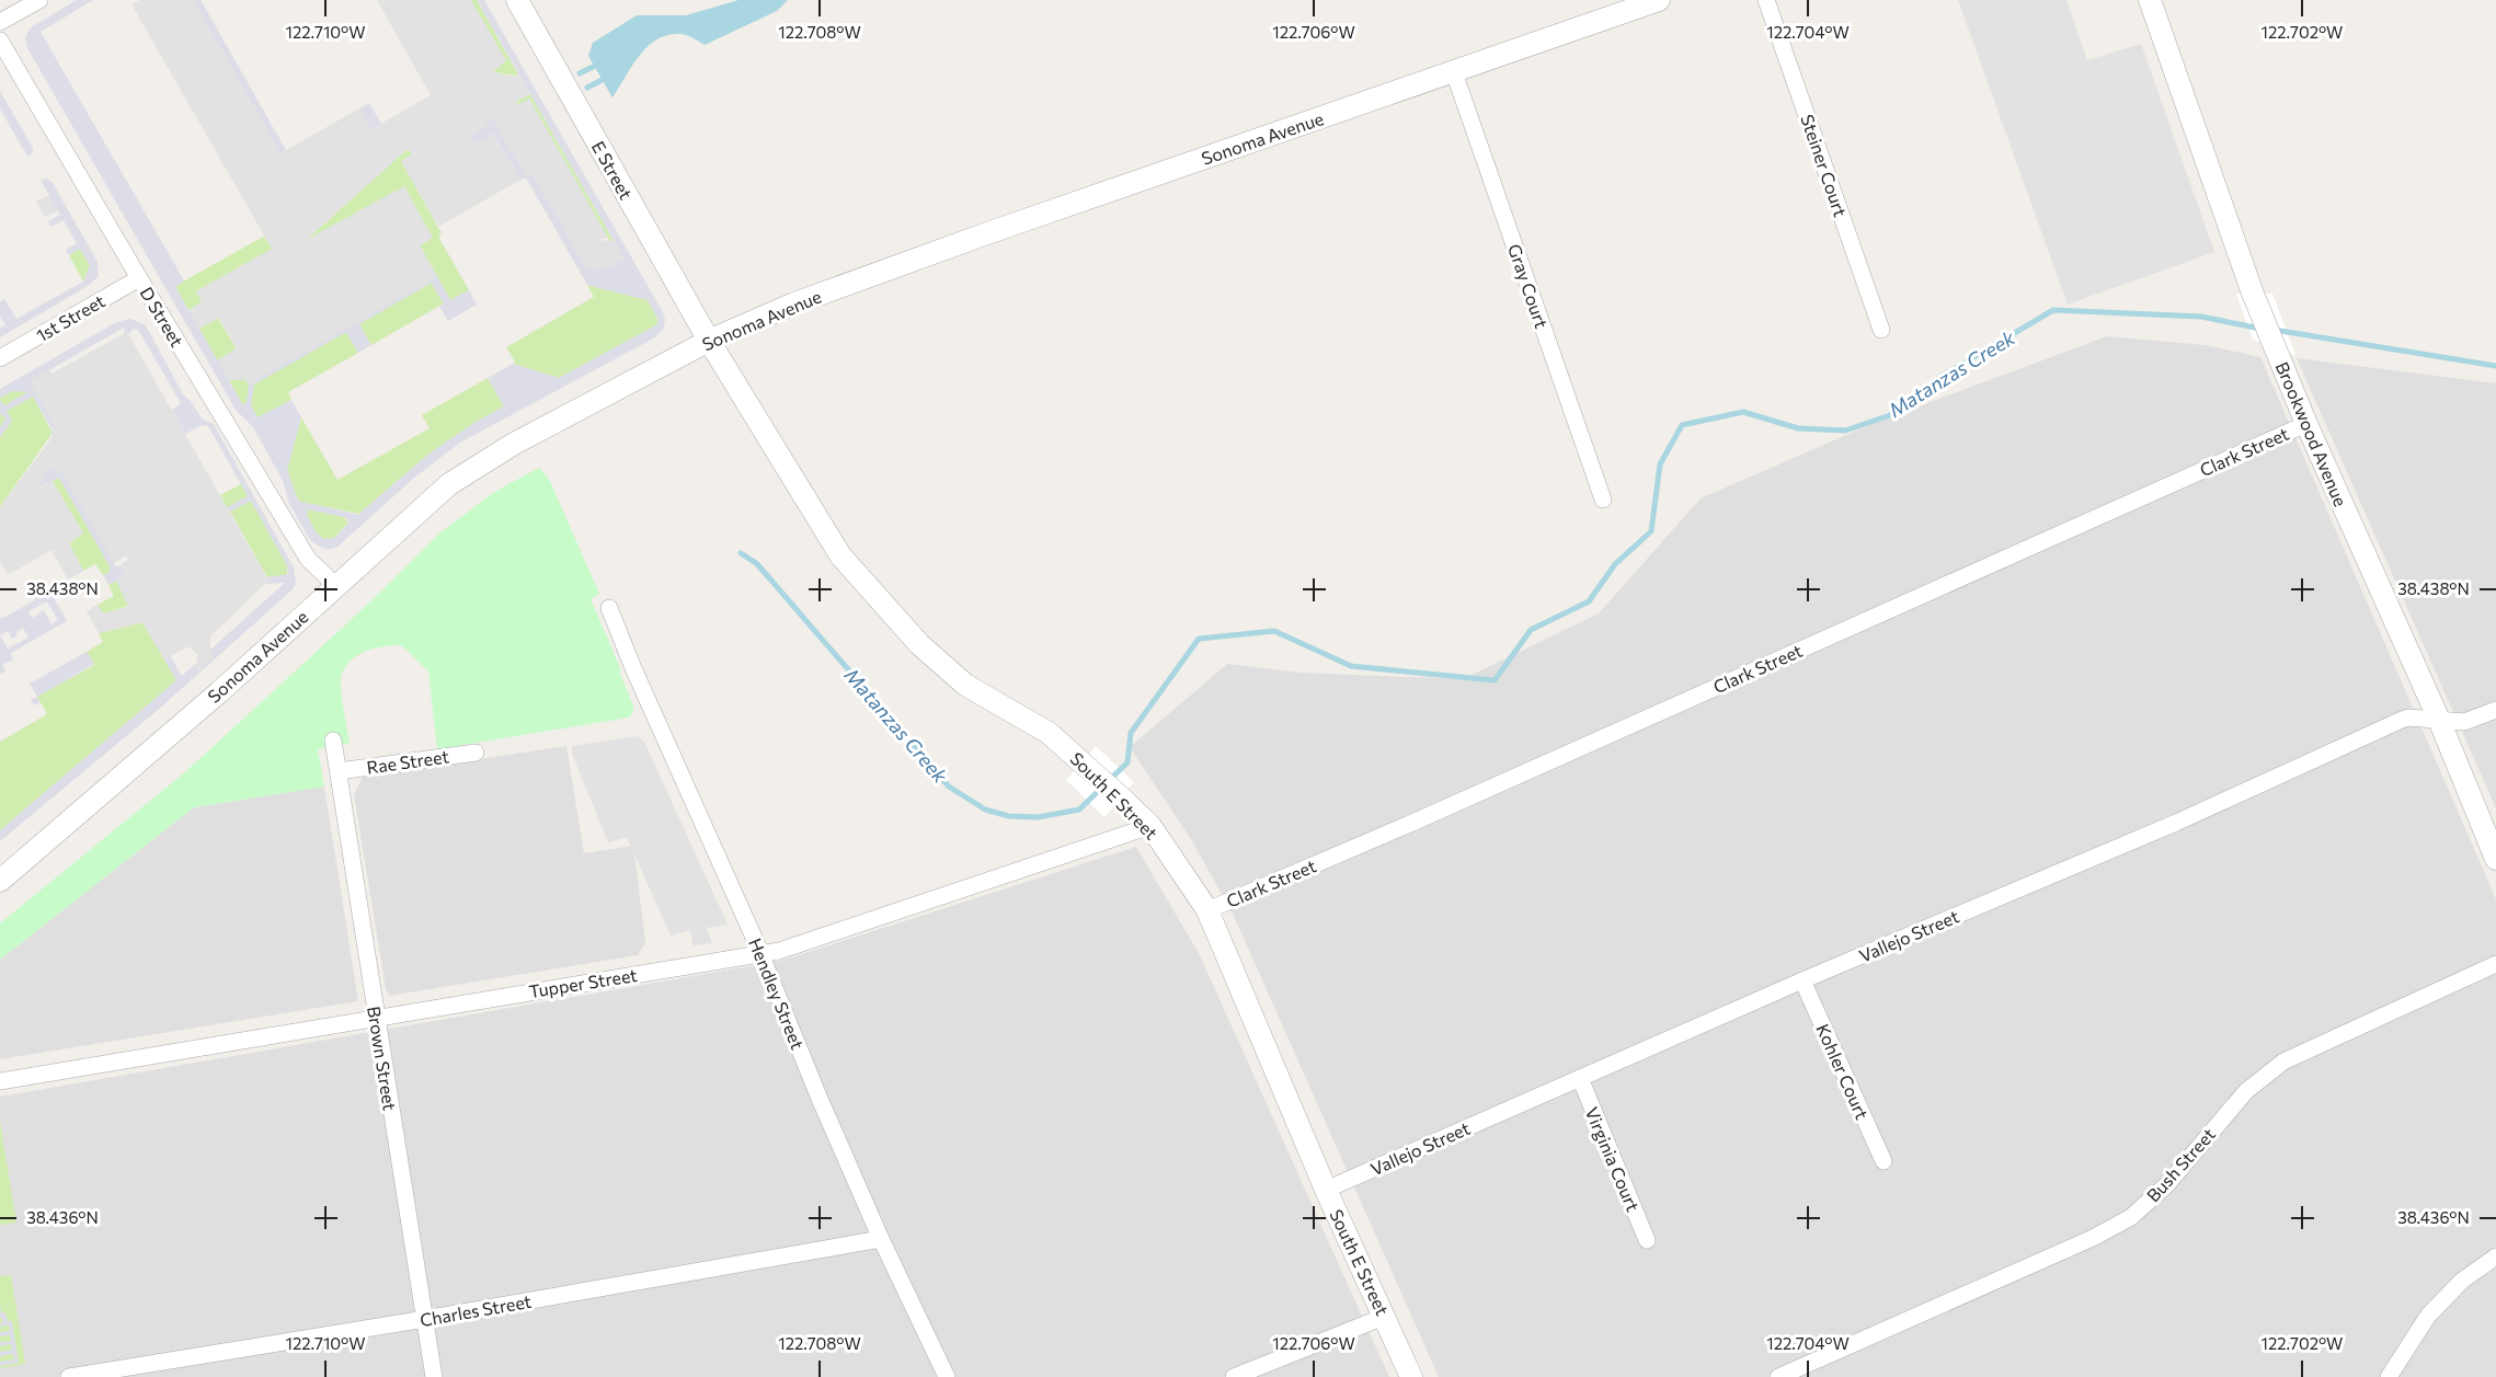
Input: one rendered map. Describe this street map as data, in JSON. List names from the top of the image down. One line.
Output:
{"streets":{"street":["Sonoma Avenue","Steiner Court","E Street","Gray Court","D Street","1st Street","Brookwood Avenue","Clark Street","Rae Street","South E Street","Vallejo Street","Tupper Street","Hendley Street","Brown Street","Kohler Court","Virginia Court","Bush Street","Charles Street"]},"crossings":[["Sonoma Avenue","E Street"],["Sonoma Avenue","Gray Court"],["Sonoma Avenue","D Street"],["Sonoma Avenue","South E Street"],["E Street","South E Street"],["D Street","1st Street"],["Brookwood Avenue","Clark Street"],["Brookwood Avenue","Vallejo Street"],["Clark Street","South E Street"],["Rae Street","Brown Street"],["South E Street","Vallejo Street"],["South E Street","Tupper Street"],["Vallejo Street","Kohler Court"],["Vallejo Street","Virginia Court"],["Tupper Street","Hendley Street"],["Tupper Street","Brown Street"],["Hendley Street","Charles Street"],["Brown Street","Charles Street"]],"water":["Matanzas Creek"],"coordinates":["122.710°W","122.708°W","122.706°W","122.704°W","122.702°W","38.438°N","38.436°N"]}
